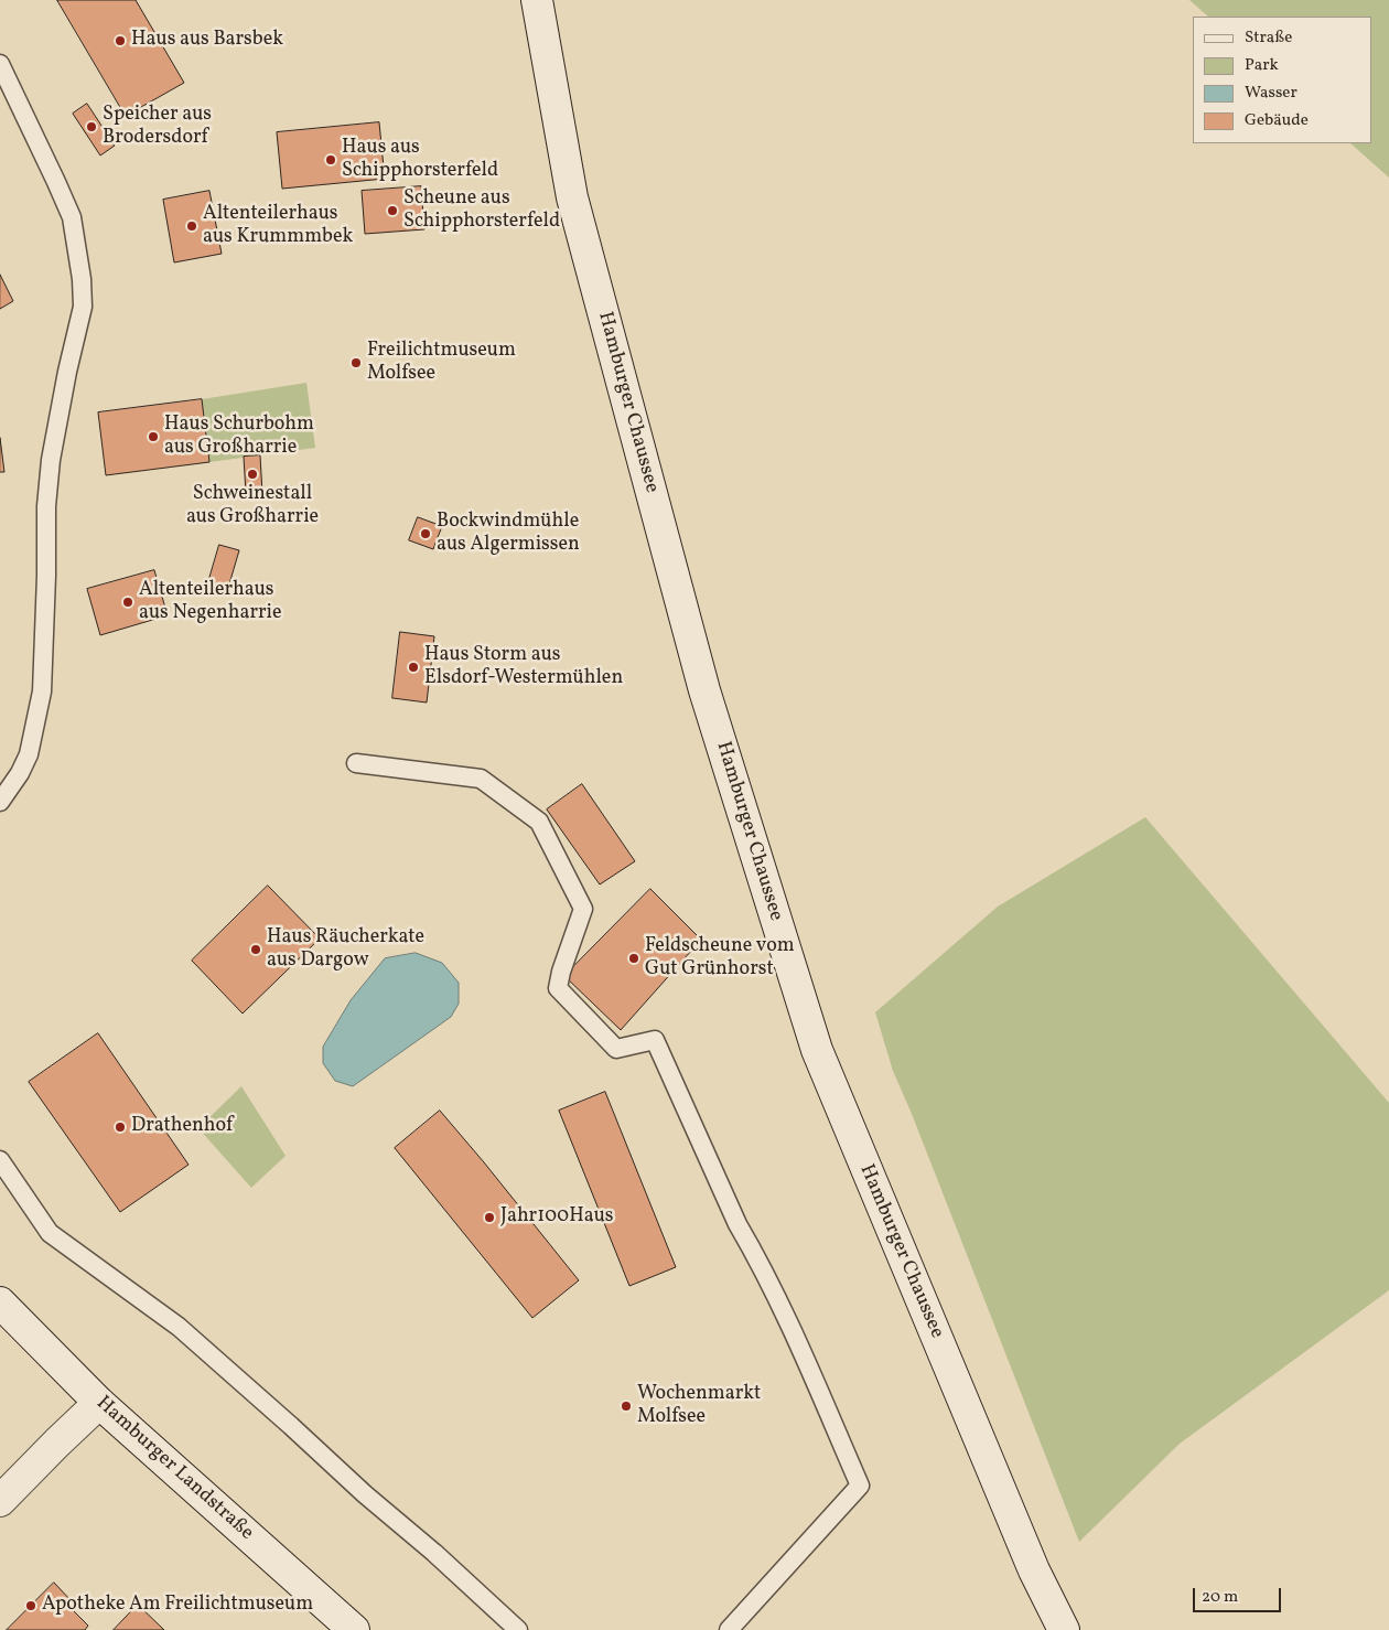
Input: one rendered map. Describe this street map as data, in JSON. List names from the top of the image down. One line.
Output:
{"streets":{"main road":["Hamburger Chaussee","Hamburger Landstraße"]},"places":["Haus aus Barsbek","Speicher aus Brodersdorf","Haus aus Schipphorsterfeld","Scheune aus Schipphorsterfeld","Altenteilerhaus aus Krummmbek","Freilichtmuseum Molfsee","Haus Schurbohm aus Großharrie","Schweinestall aus Großharrie","Bockwindmühle aus Algermissen","Altenteilerhaus aus Negenharrie","Haus Storm aus Elsdorf-Westermühlen","Haus Räucherkate aus Dargow","Feldscheune vom Gut Grünhorst","Drathenhof","Jahr100Haus","Wochenmarkt Molfsee","Apotheke Am Freilichtmuseum"],"legend":["Straße","Park","Wasser","Gebäude"],"scale_bar":"20 m"}
